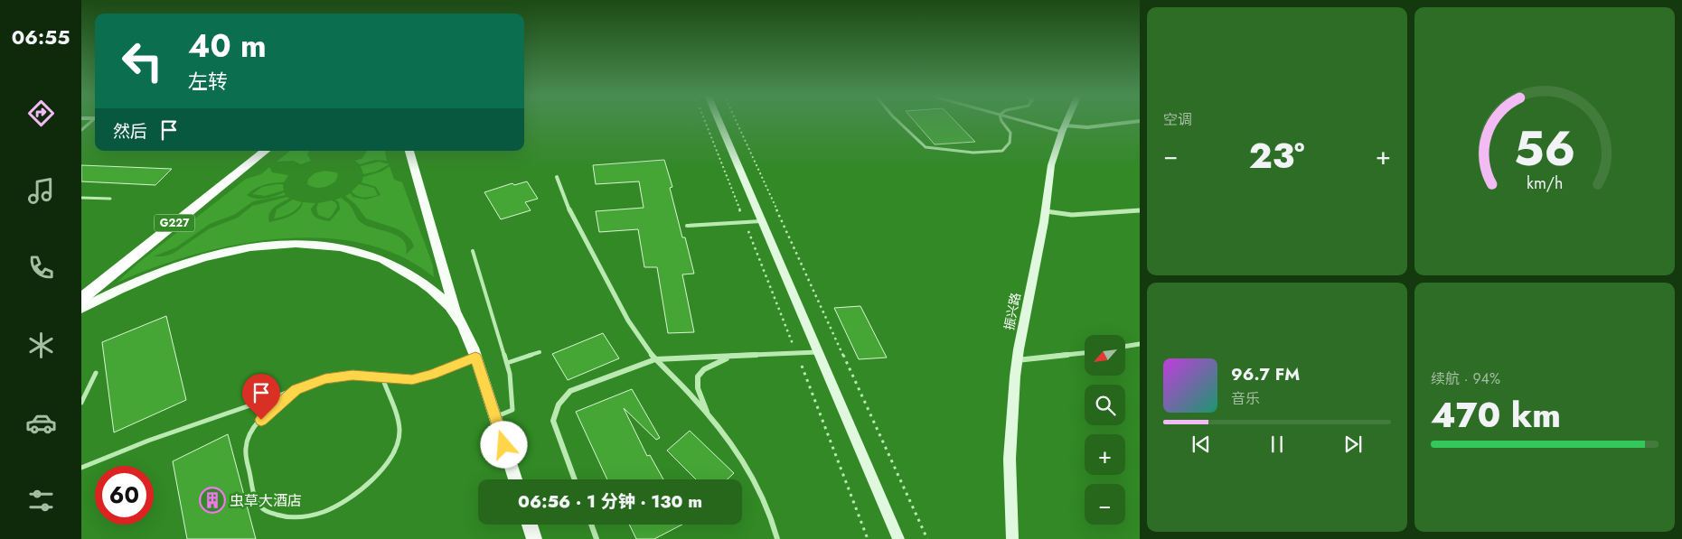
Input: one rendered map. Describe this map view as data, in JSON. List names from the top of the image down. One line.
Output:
{"streets":{"highway":["G227"],"street":["振兴路"]},"places":{"building":["虫草大酒店"]},"north":"bottom left","page":{"tabs":"06:55","tile":["空调",["续航 · 94%","470 km"]],"turn":["40 m","左转"],"then":"然后","heat":["−","23°","+"],"map_buttons":["+","−"],"song":["96.7 FM","音乐"],"limit":"60","trip":"06:56 · 1 分钟 · 130 m","gauge":["56","km/h"]}}
